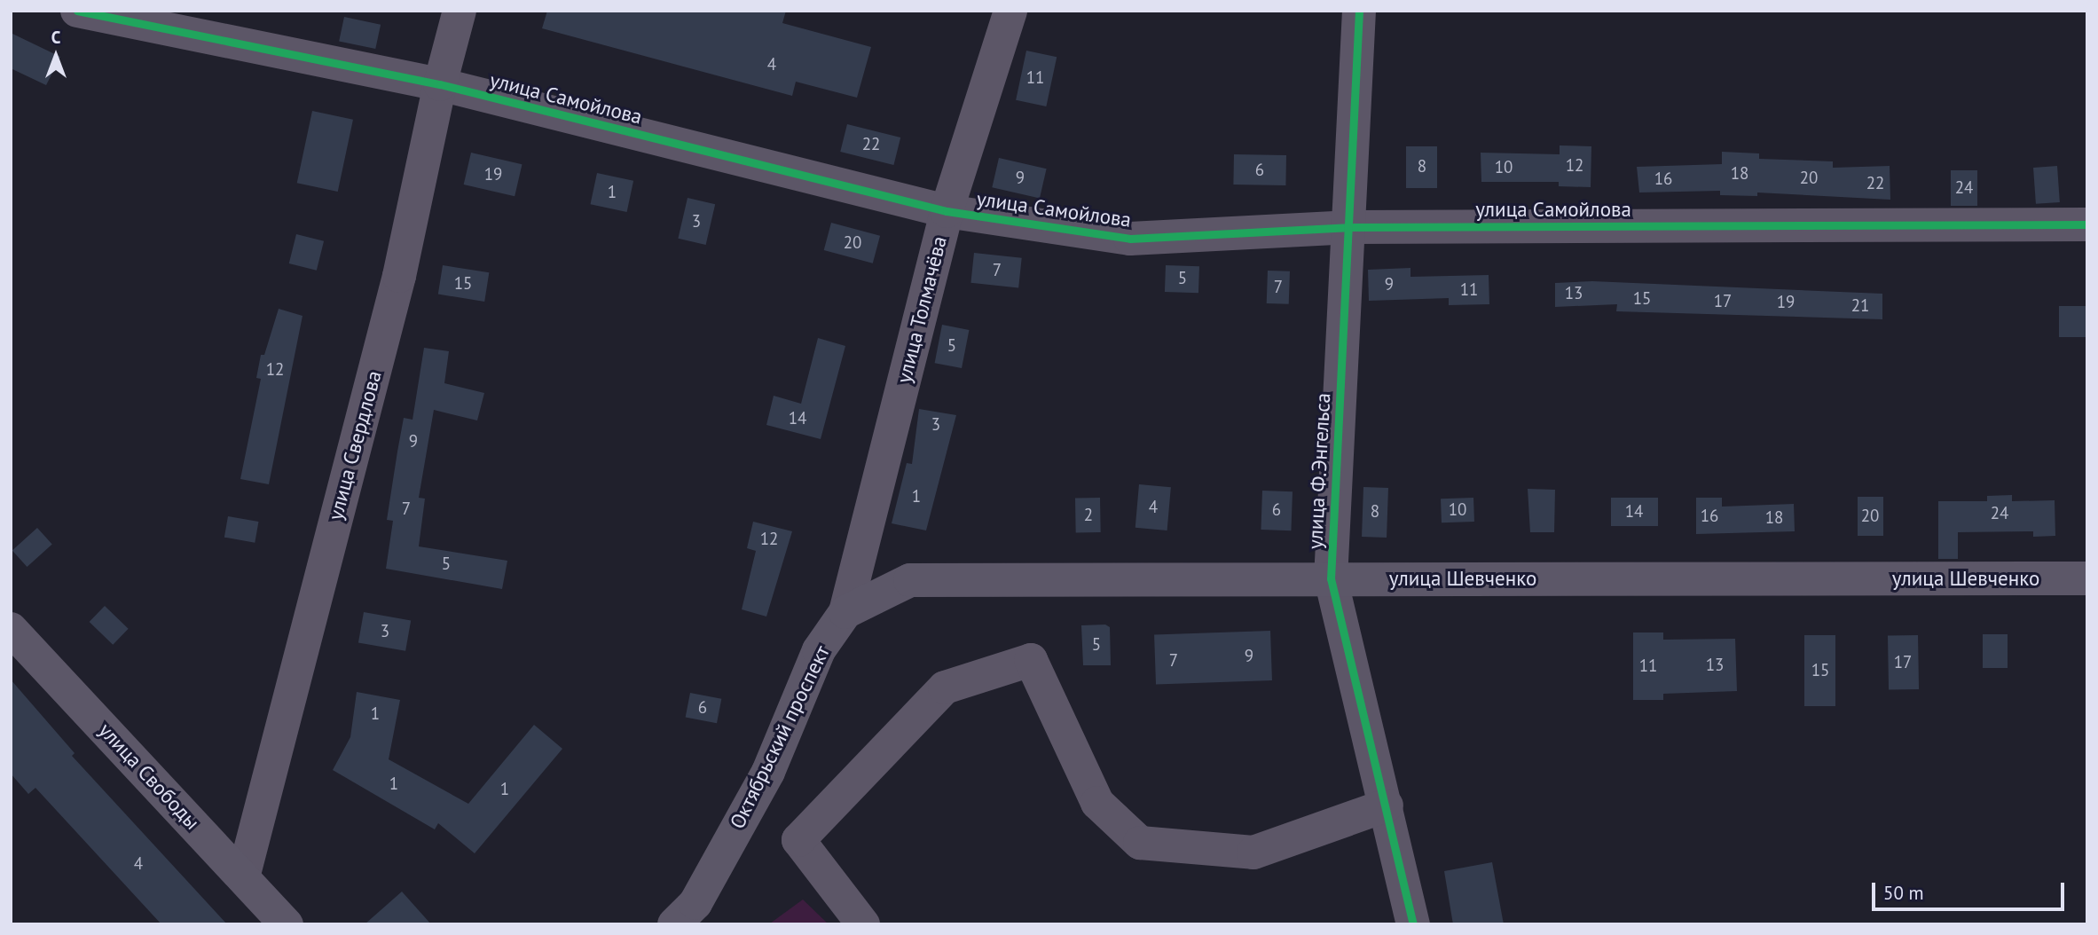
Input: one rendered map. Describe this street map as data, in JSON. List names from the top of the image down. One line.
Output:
{"streets":{"main road":["улица Шевченко","Октябрьский проспект","улица Свободы"],"street":["улица Самойлова","улица Толмачёва","улица Свердлова","улица Ф.Энгельса"]},"crossings":[["улица Самойлова","улица Толмачёва"],["улица Самойлова","улица Свердлова"],["улица Самойлова","улица Ф.Энгельса"],["улица Толмачёва","улица Шевченко"],["улица Толмачёва","Октябрьский проспект"],["улица Свердлова","улица Свободы"],["улица Ф.Энгельса","улица Шевченко"],["улица Шевченко","Октябрьский проспект"]],"house_numbers":["4","11","22","12","8","10","6","18","19","9","20","16","22","24","1","3","20","7","5","15","9","7","11","13","15","17","19","21","5","12","14","3","9","1","4","7","6","10","8","14","24","2","16","20","18","12","5","3","5","9","7","17","13","11","15","6","1","1","1","4"],"scale_bar":"50 m","north":"top"}
